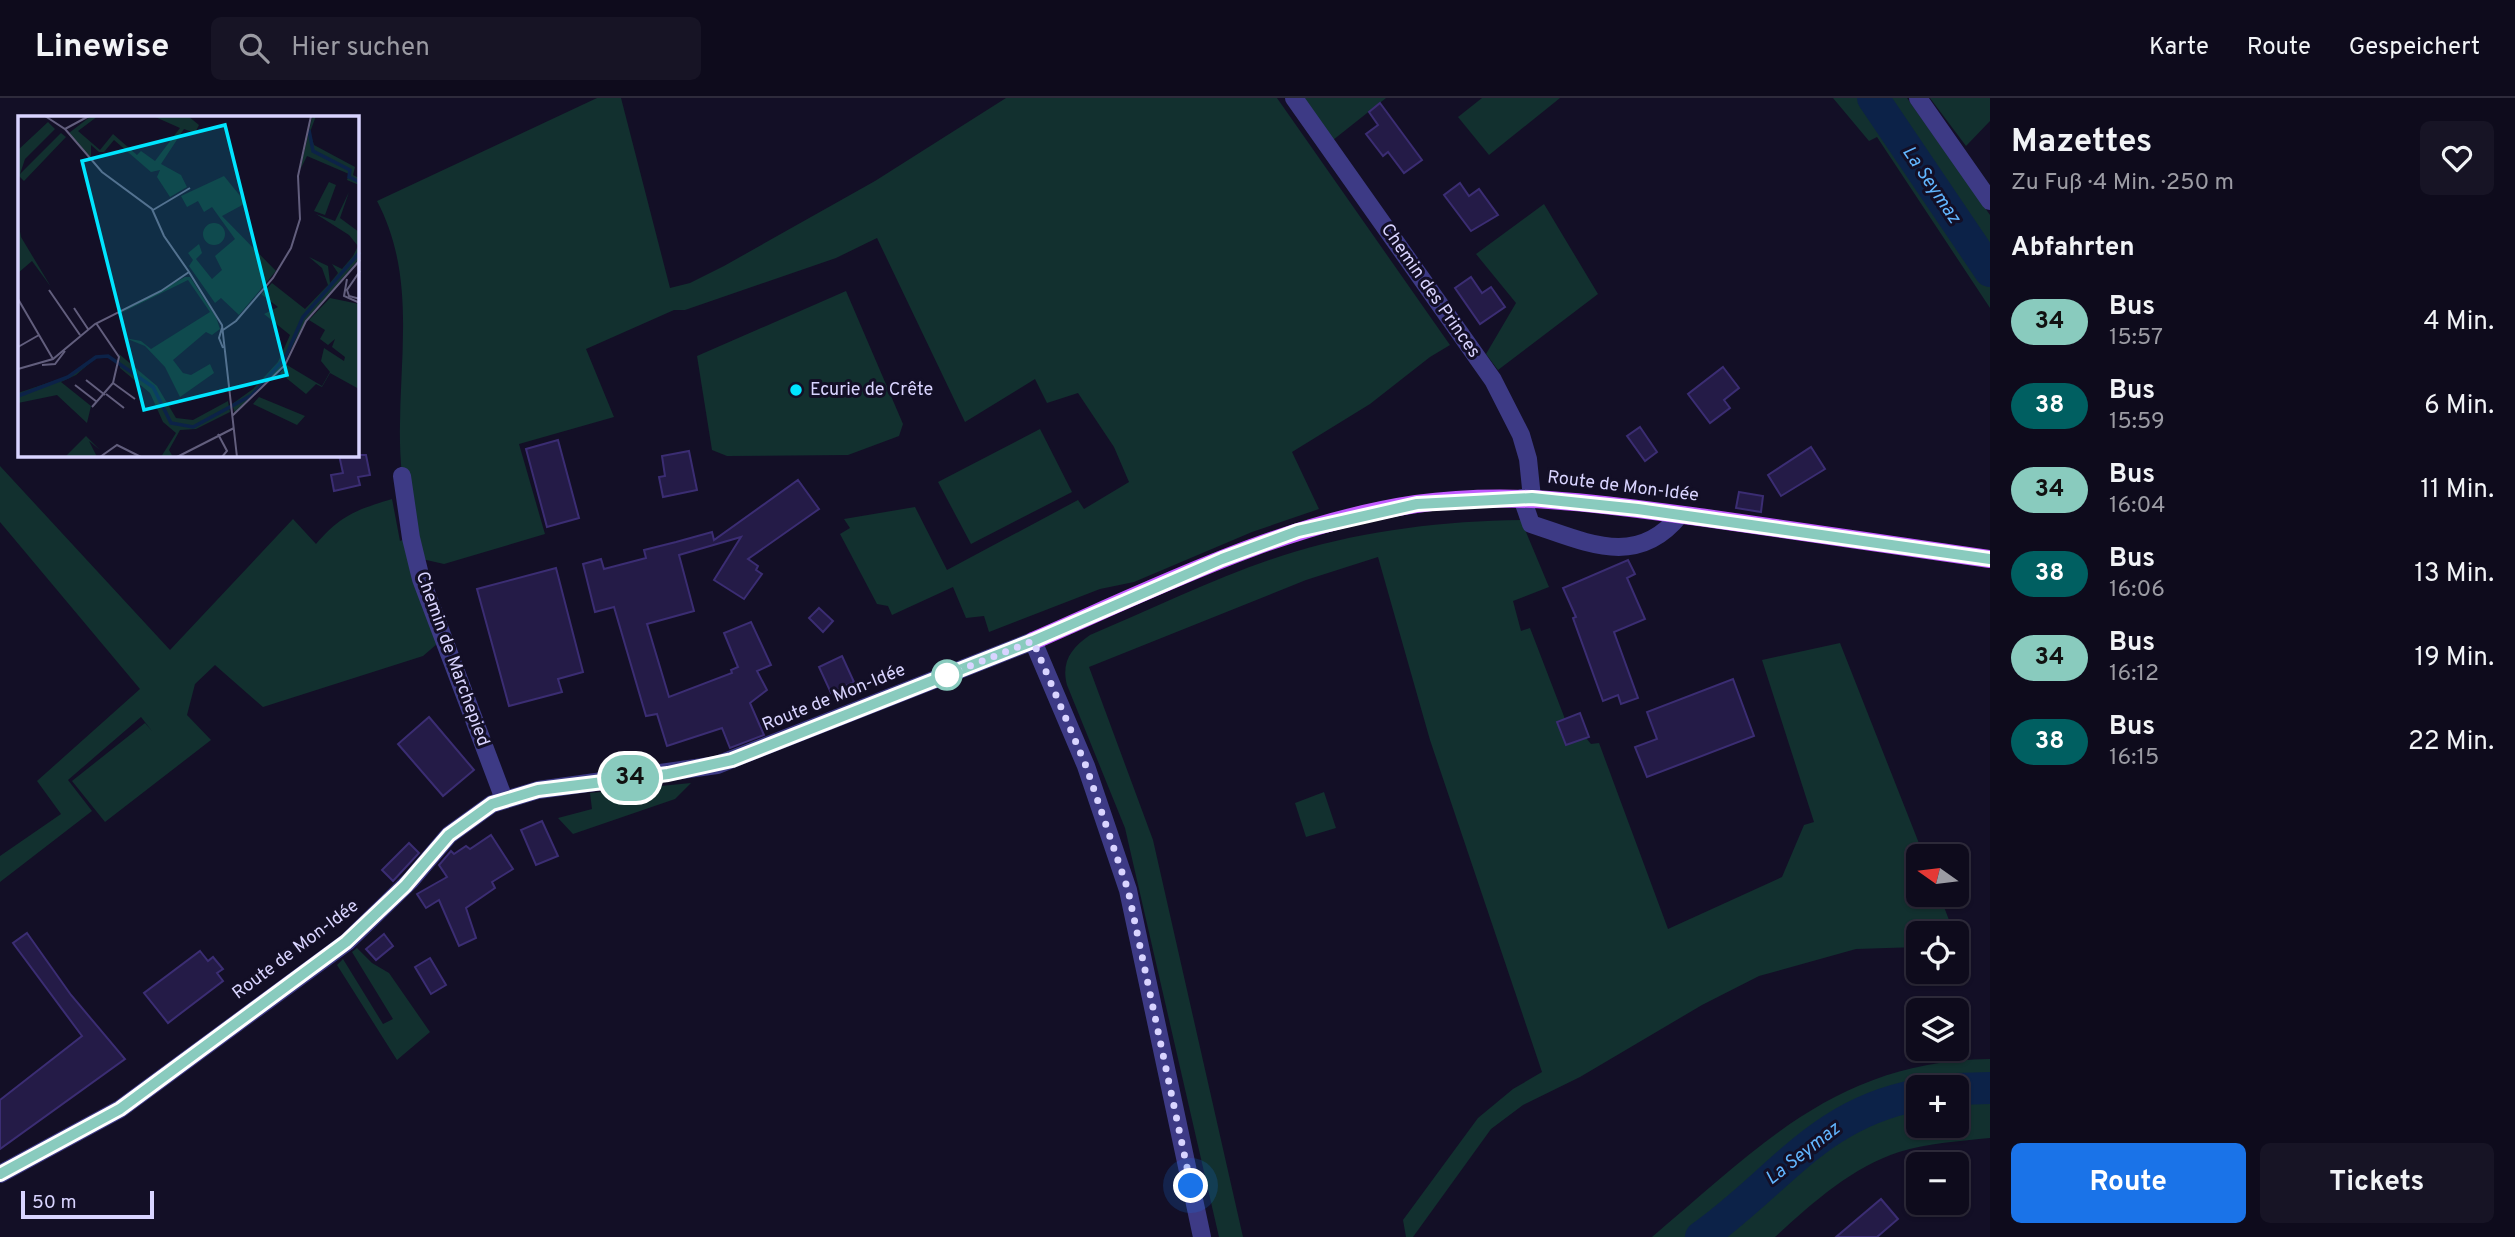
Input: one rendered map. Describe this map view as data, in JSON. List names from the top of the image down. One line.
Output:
{"streets":{"main road":["Route de Mon-Idée"],"street":["Chemin des Princes","Chemin de Marchepied"]},"crossings":[["Chemin des Princes","Route de Mon-Idée"],["Route de Mon-Idée","Chemin de Marchepied"]],"water":["La Seymaz"],"places":["Ecurie de Crête"],"lines":["bus line 34"],"scale_bar":"50 m","north":"left","page":{"header":"Linewise","search":"Hier suchen","nav":["Karte","Route","Gespeichert"],"on_map":"34","heading":[["Mazettes","Zu Fuß · 4 Min. · 250 m"],"Abfahrten"],"list":[{"mark":"34","name":"Bus","note":"15:57","value":"4 Min."},{"mark":"38","name":"Bus","note":"15:59","value":"6 Min."},{"mark":"34","name":"Bus","note":"16:04","value":"11 Min."},{"mark":"38","name":"Bus","note":"16:06","value":"13 Min."},{"mark":"34","name":"Bus","note":"16:12","value":"19 Min."},{"mark":"38","name":"Bus","note":"16:15","value":"22 Min."}],"map_buttons":["+","−"],"buttons":["Route","Tickets"],"scale":"50 m"}}
